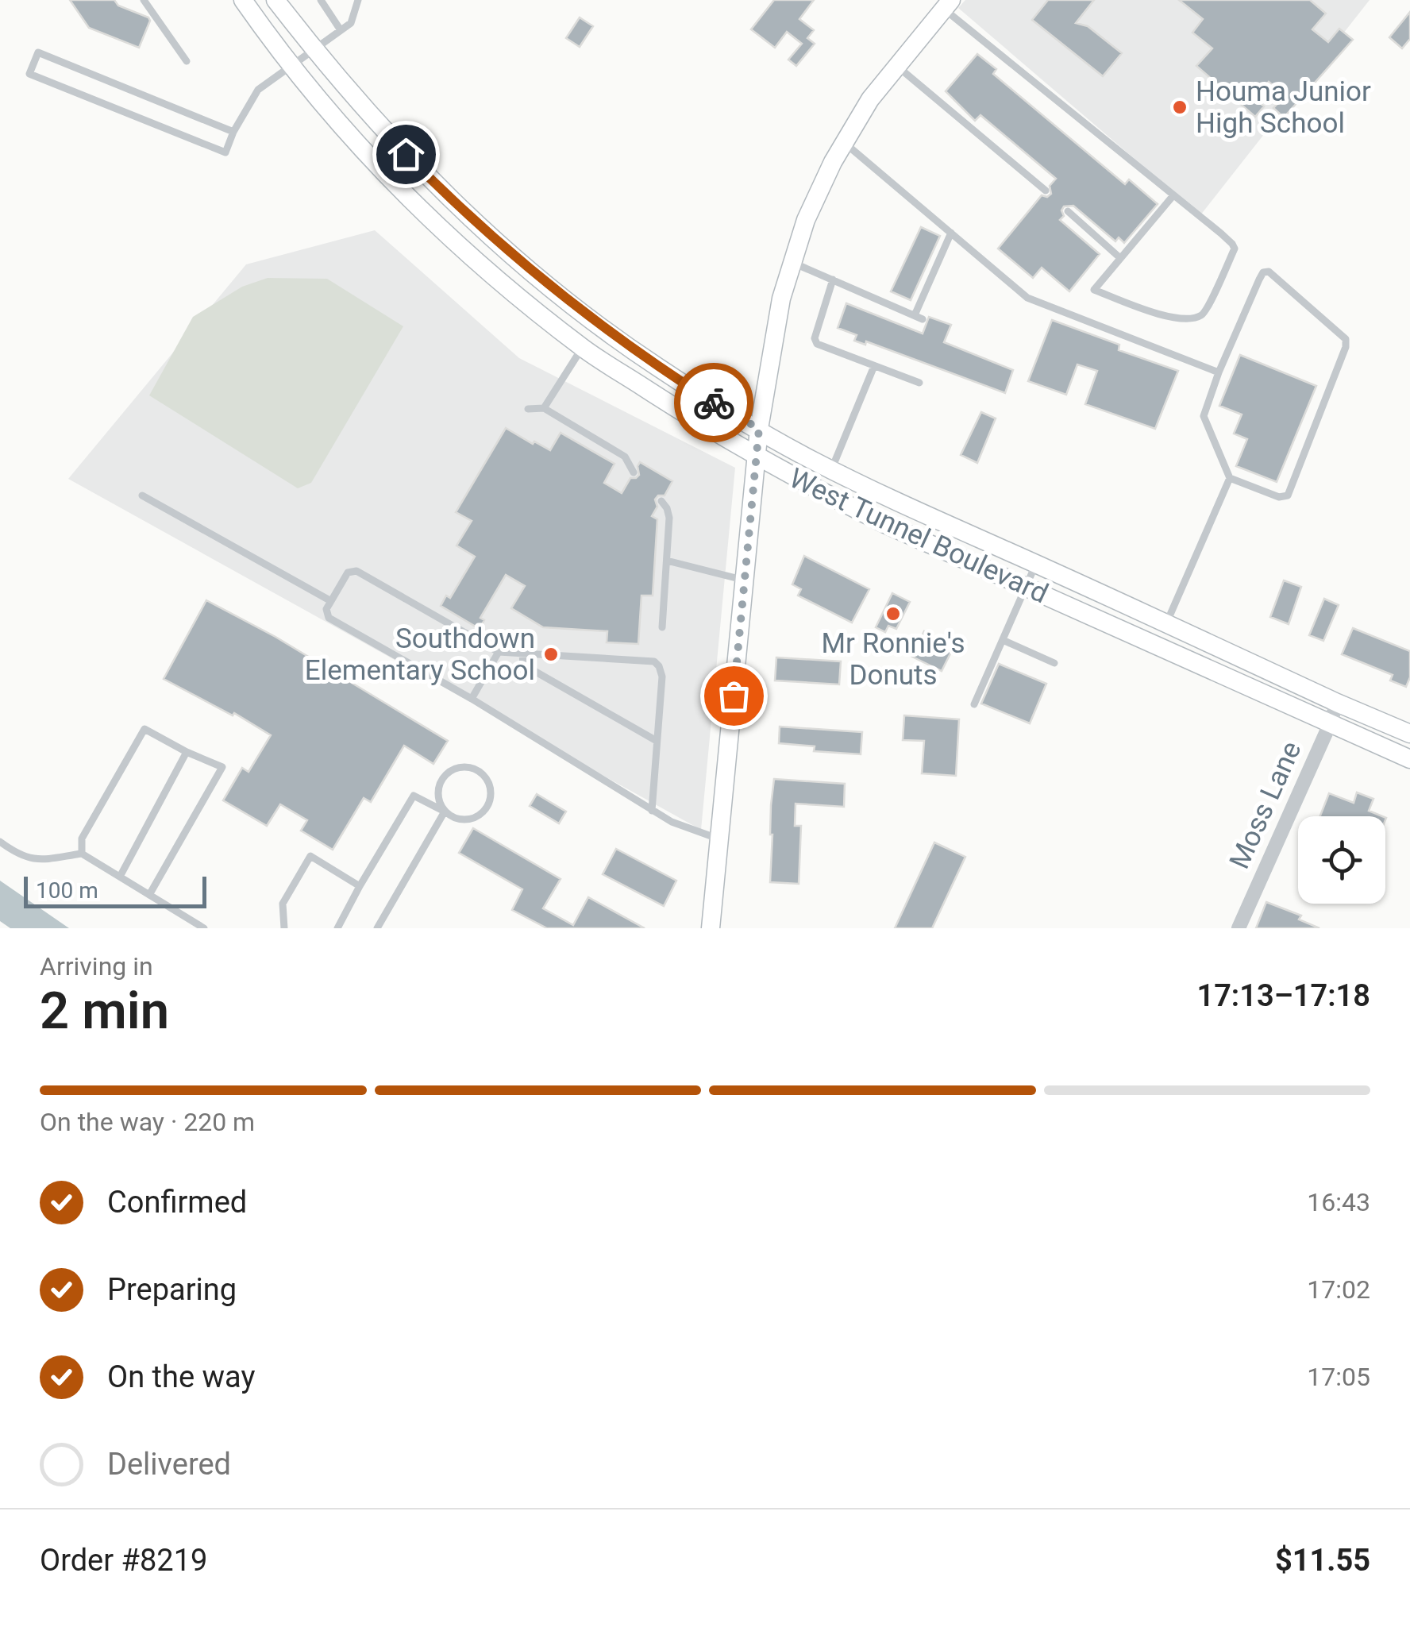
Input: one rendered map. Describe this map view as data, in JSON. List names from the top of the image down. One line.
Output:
{"streets":{"main road":["West Tunnel Boulevard"],"street":["Moss Lane"]},"crossings":[["West Tunnel Boulevard","Moss Lane"]],"places":["Houma Junior High School","Mr Ronnie's Donuts","Southdown Elementary School"],"scale_bar":"100 m","page":{"scale":"100 m","heading":["2 min","Arriving in","17:13–17:18"],"panel":["Order #8219","$11.55"],"bar":"On the way · 220 m","list":[["Confirmed","16:43"],["Preparing","17:02"],["On the way","17:05"],"Delivered"]}}
